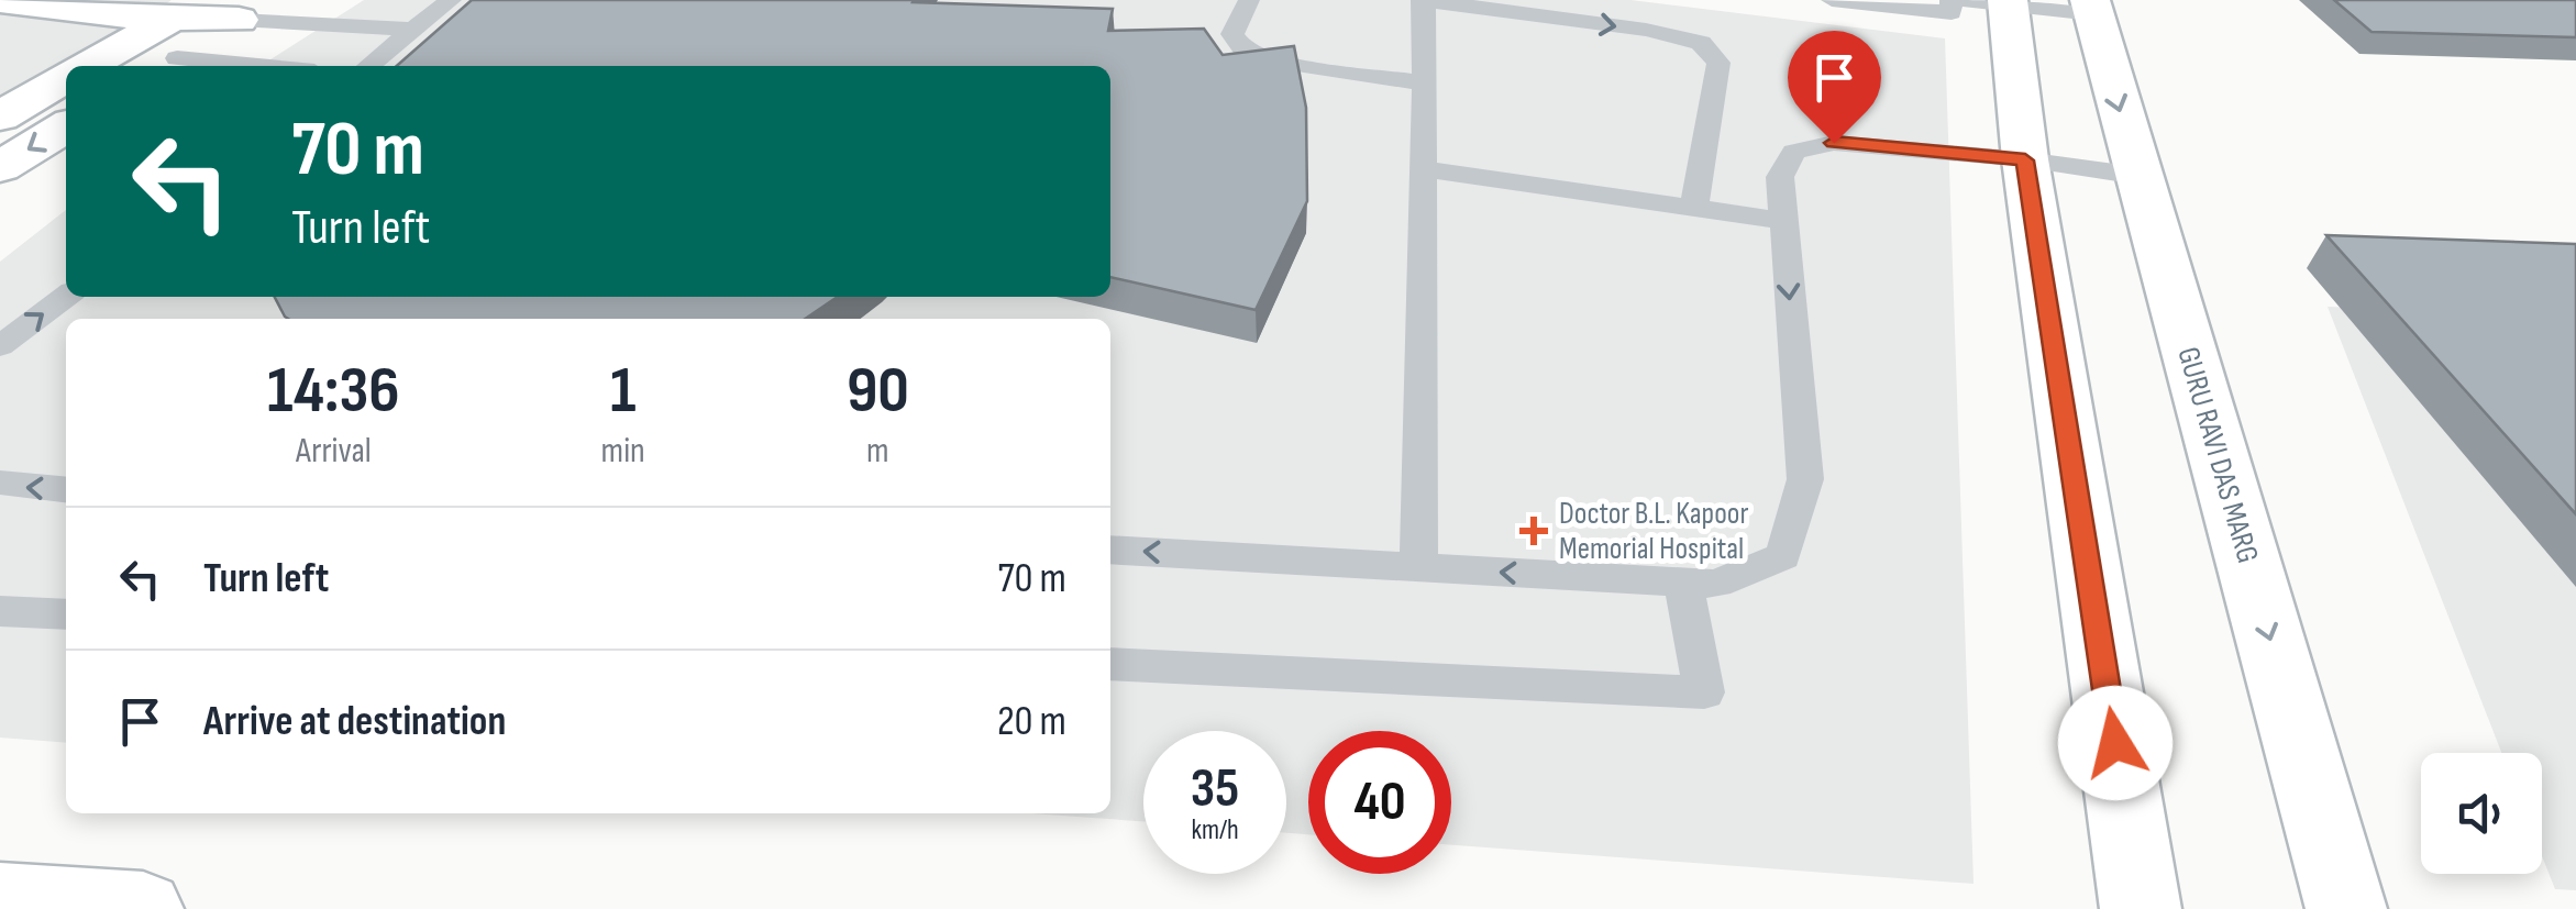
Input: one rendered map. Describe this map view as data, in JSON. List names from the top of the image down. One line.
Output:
{"streets":{"street":["GURU RAVI DAS MARG"]},"places":{"health":["Doctor B.L. Kapoor Memorial Hospital"]},"page":{"turn":["70 m","Turn left"],"eta":["14:36","Arrival","1","min","90","m"],"list":[{"name":"Turn left","value":"70 m"},{"name":"Arrive at destination","value":"20 m"}],"speed":"35 km/h","limit":"40"}}
